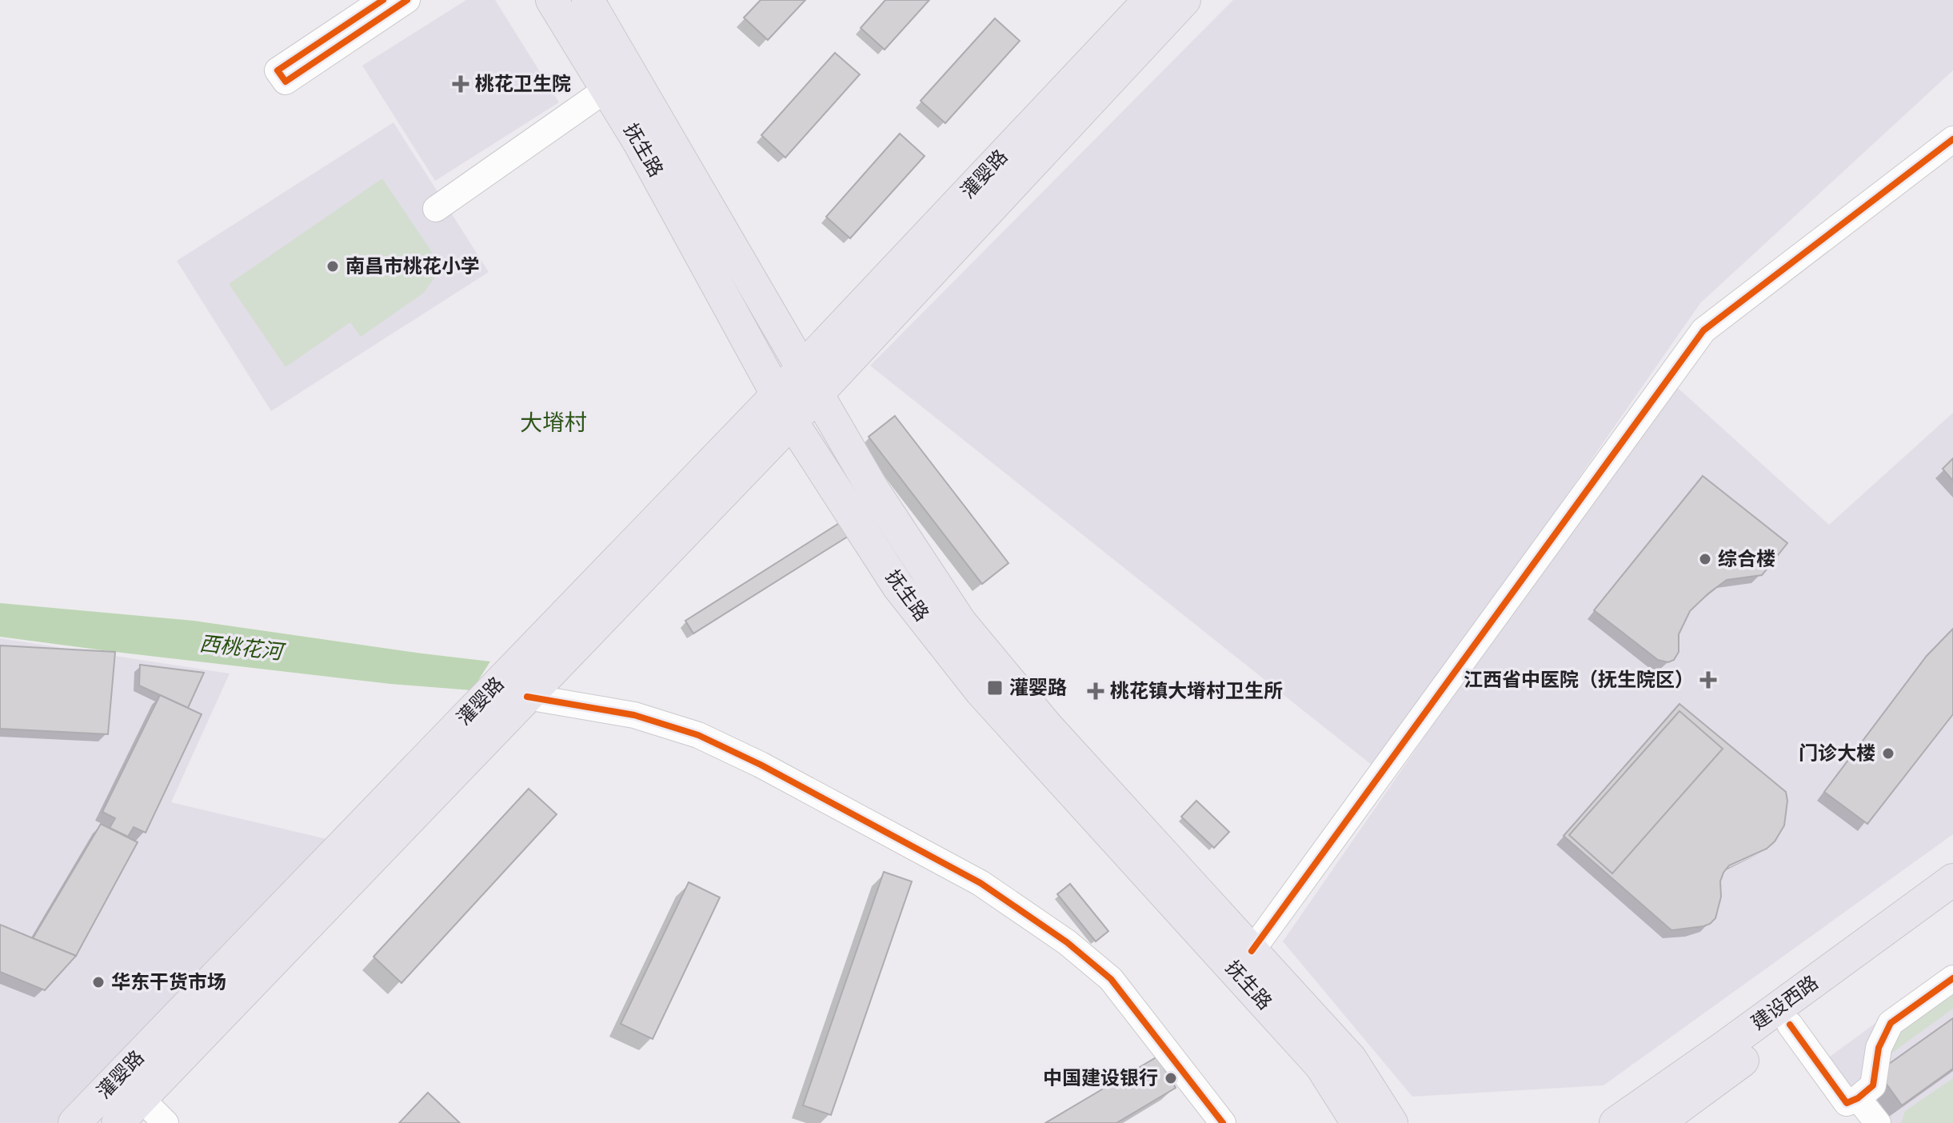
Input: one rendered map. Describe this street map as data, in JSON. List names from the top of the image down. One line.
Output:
{"streets":{"main road":["抚生路","灌婴路","建设西路"]},"crossings":[["抚生路","灌婴路"]],"districts":["大塉村"],"water":["西桃花河"],"places":{"health":["桃花卫生院","江西省中医院（抚生院区）","桃花镇大塉村卫生所"],"other":["南昌市桃花小学","综合楼","门诊大楼","华东干货市场","中国建设银行"],"transit":["灌婴路"]}}
